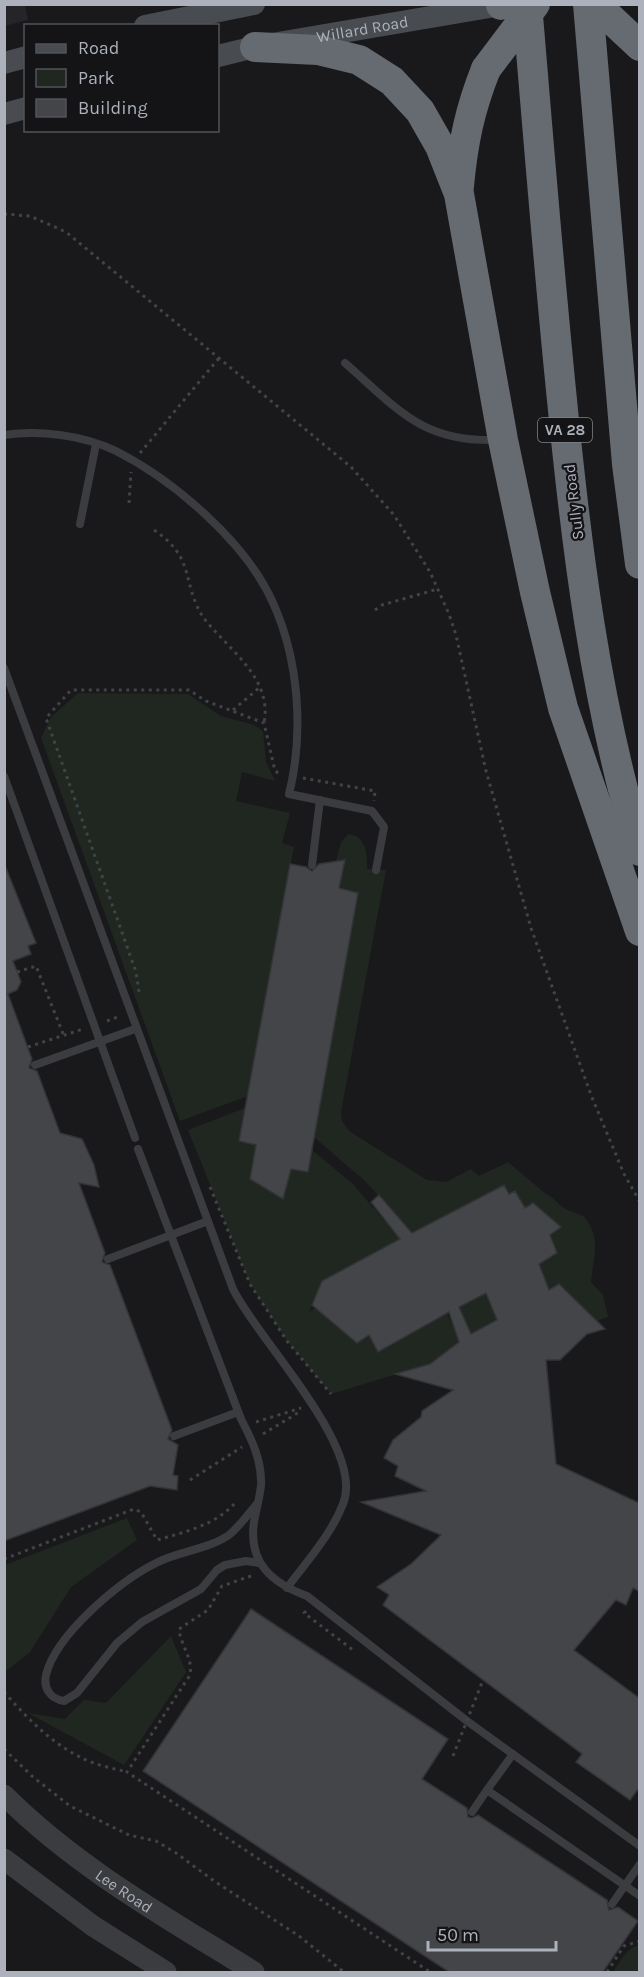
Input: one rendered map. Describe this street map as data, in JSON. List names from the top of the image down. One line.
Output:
{"streets":{"highway":["VA 28","Sully Road"],"main road":["Willard Road"],"street":["Lee Road"]},"crossings":[["Willard Road","Sully Road"]],"legend":["Road","Park","Building"],"scale_bar":"50 m"}
